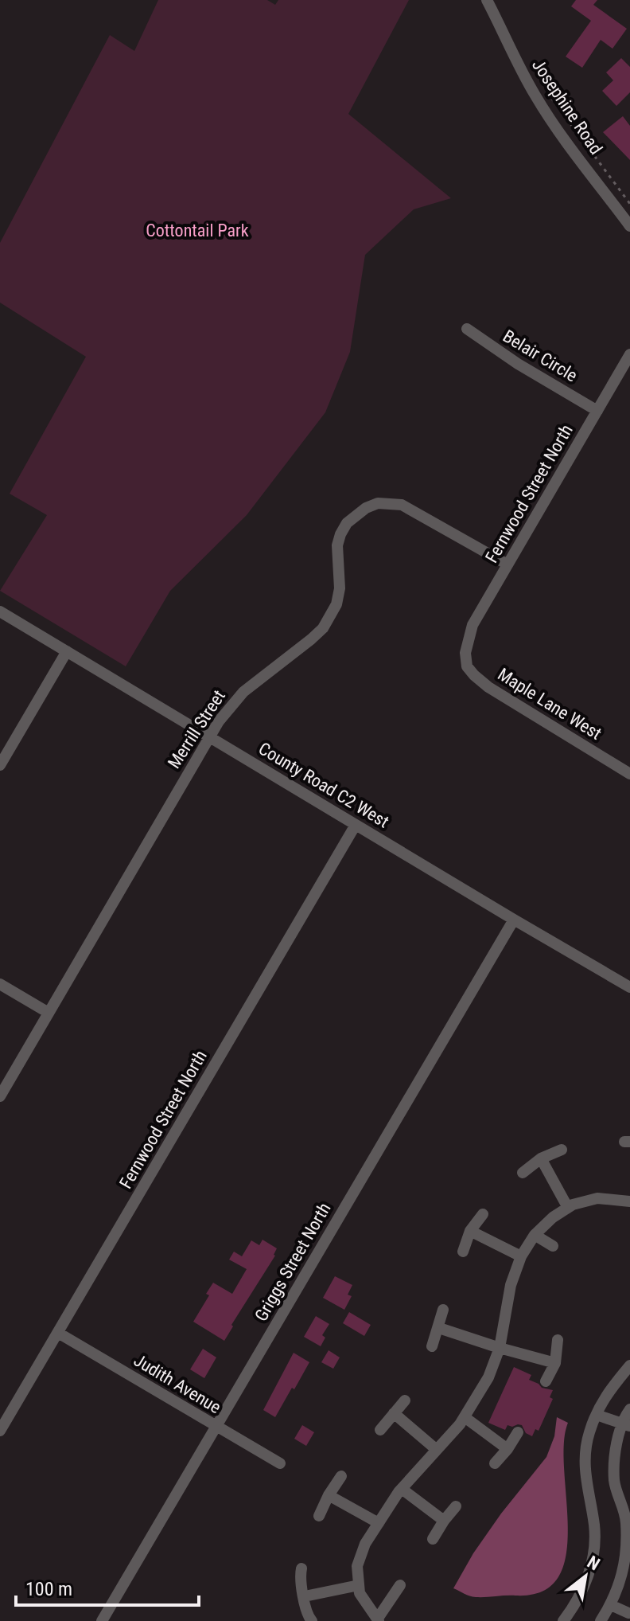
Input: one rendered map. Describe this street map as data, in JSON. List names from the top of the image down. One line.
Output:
{"streets":{"street":["Josephine Road","Belair Circle","Fernwood Street North","Maple Lane West","Merrill Street","County Road C2 West","Griggs Street North","Judith Avenue"]},"crossings":[["Belair Circle","Fernwood Street North"],["Fernwood Street North","Maple Lane West"],["Fernwood Street North","Merrill Street"],["Fernwood Street North","County Road C2 West"],["Fernwood Street North","Judith Avenue"],["Merrill Street","County Road C2 West"],["County Road C2 West","Griggs Street North"],["Griggs Street North","Judith Avenue"]],"parks":["Cottontail Park"],"scale_bar":"100 m","north":"top right"}
